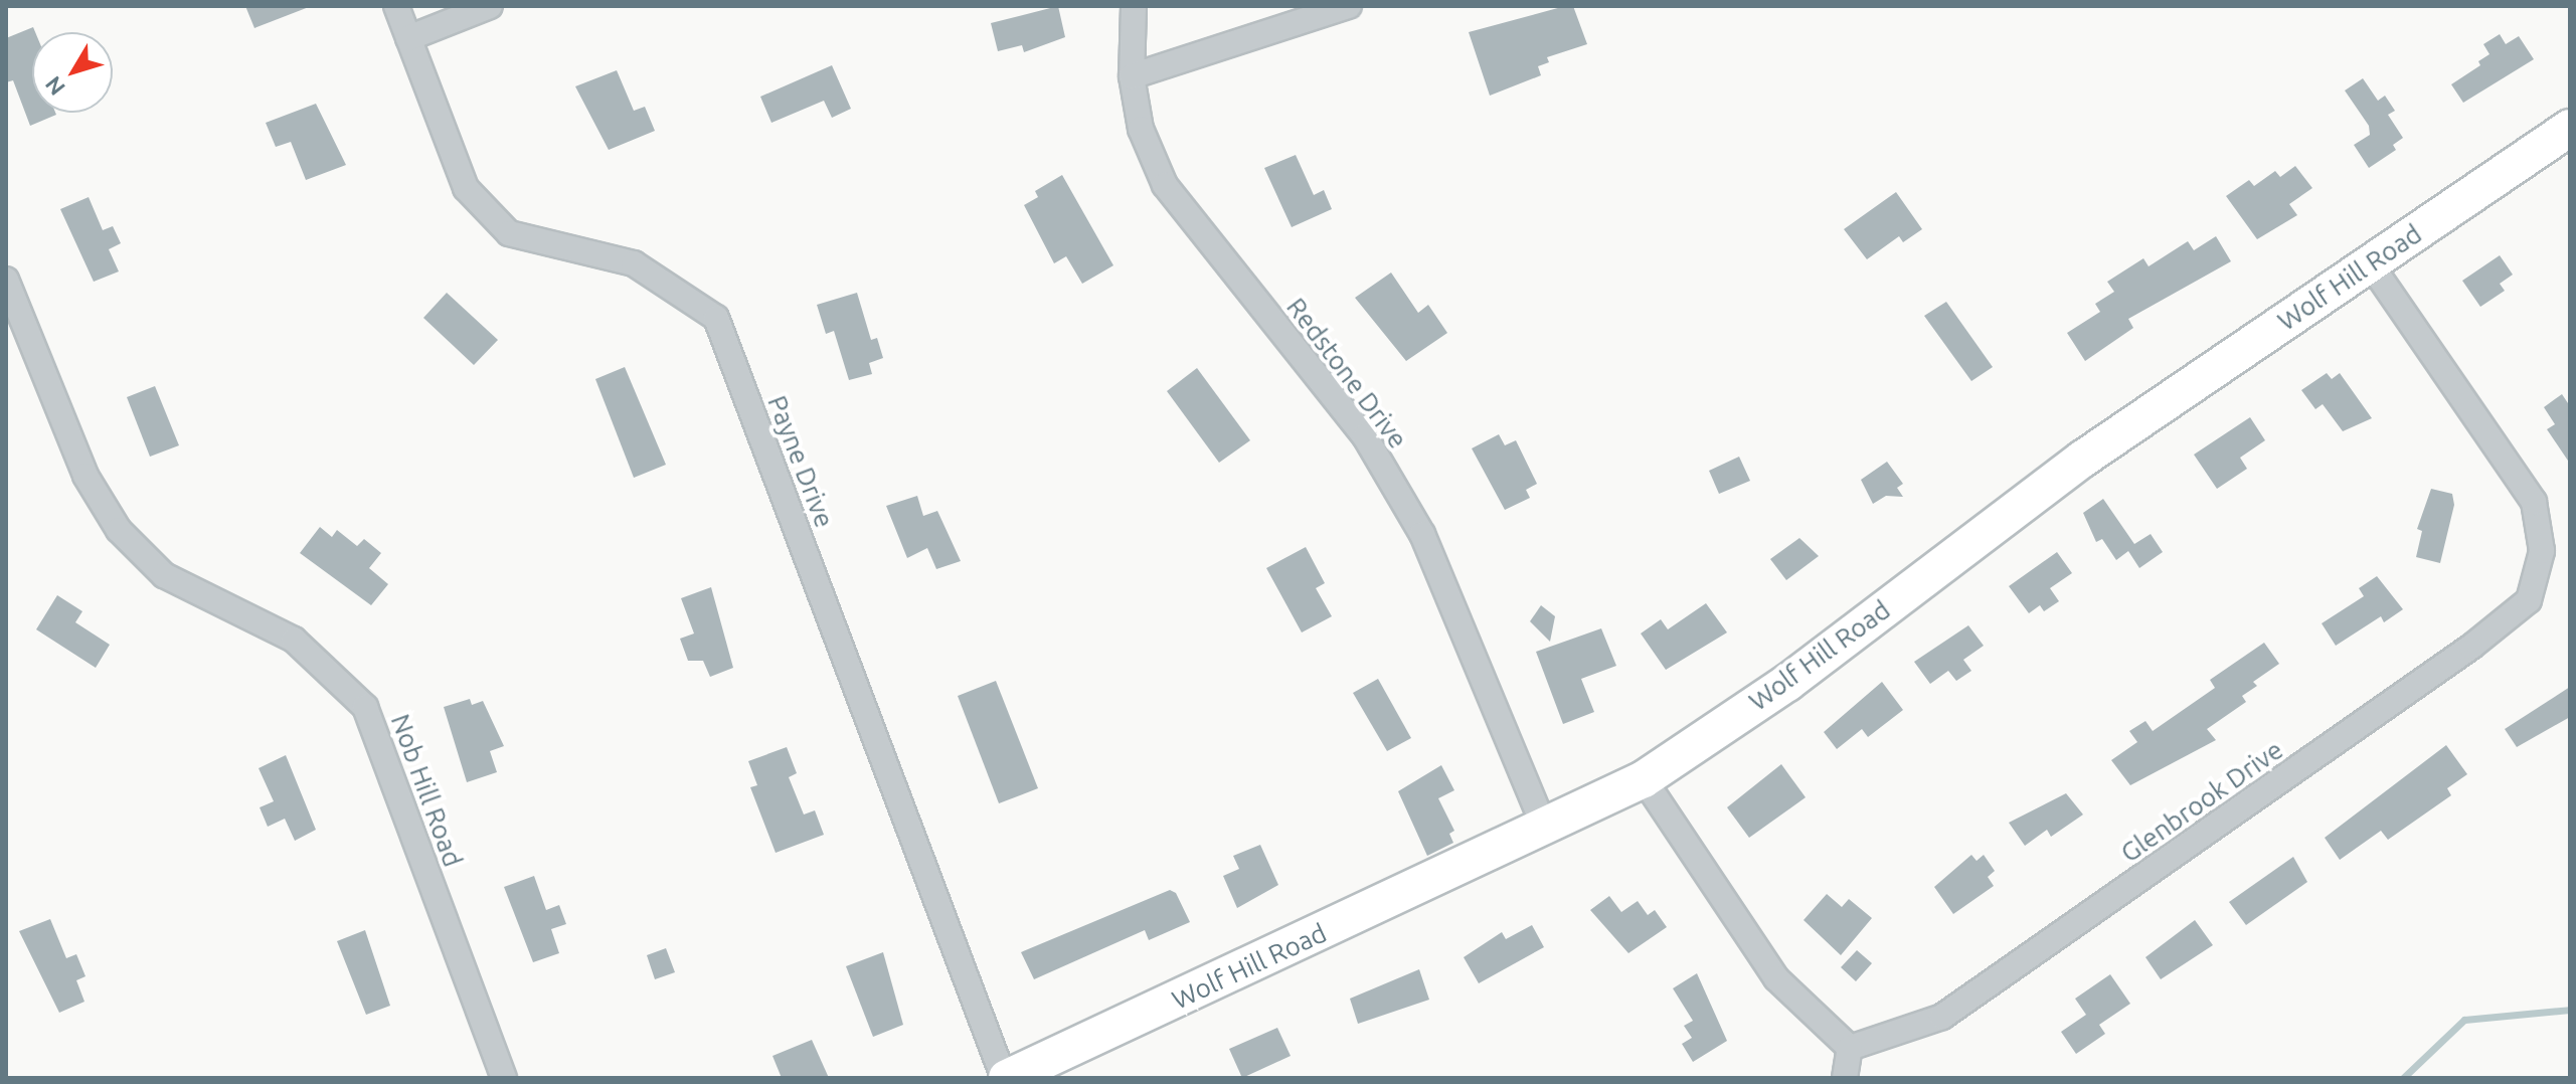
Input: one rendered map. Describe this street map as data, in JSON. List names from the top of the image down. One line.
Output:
{"streets":{"street":["Wolf Hill Road","Redstone Drive","Payne Drive","Nob Hill Road","Glenbrook Drive"]},"crossings":[["Wolf Hill Road","Redstone Drive"],["Wolf Hill Road","Payne Drive"],["Wolf Hill Road","Glenbrook Drive"]],"north":"bottom left"}
